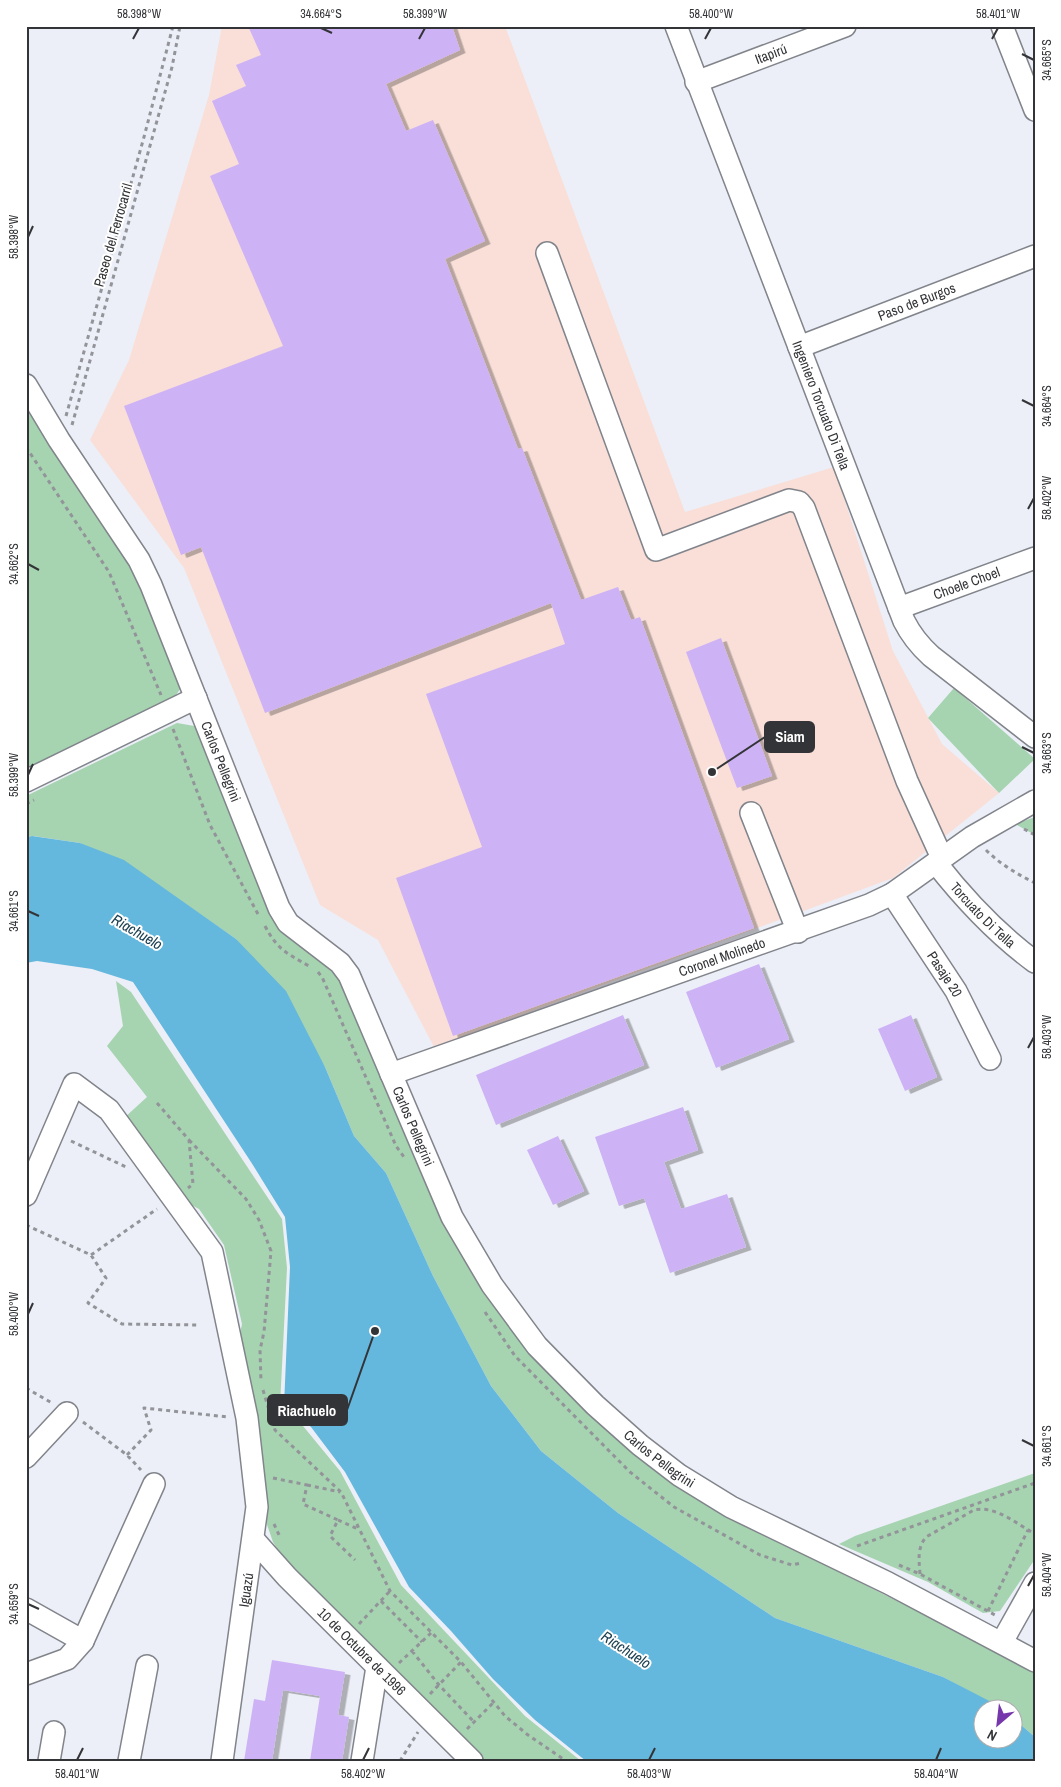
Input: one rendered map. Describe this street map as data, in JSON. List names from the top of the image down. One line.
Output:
{"streets":{"street":["Itapirú","Paso de Burgos","Ingeniero Torcuato Di Tella","Choele Choel","Carlos Pellegrini","Torcuato Di Tella","Coronel Molinedo","Pasaje 20","Iguazú","10 de Octubre de 1996"],"path":["Paseo del Ferrocarril"]},"crossings":[["Itapirú","Ingeniero Torcuato Di Tella"],["Paseo del Ferrocarril","Carlos Pellegrini"],["Paso de Burgos","Ingeniero Torcuato Di Tella"],["Ingeniero Torcuato Di Tella","Choele Choel"],["Carlos Pellegrini","Coronel Molinedo"],["Torcuato Di Tella","Coronel Molinedo"],["Coronel Molinedo","Pasaje 20"],["Iguazú","10 de Octubre de 1996"]],"water":["Riachuelo"],"places":["Siam","Riachuelo"],"north":"bottom left","coordinates":["58.398°W","34.664°S","58.399°W","58.400°W","58.401°W","34.665°S","58.402°W","34.662°S","34.663°S","34.661°S","58.403°W","58.404°W","34.659°S"]}
